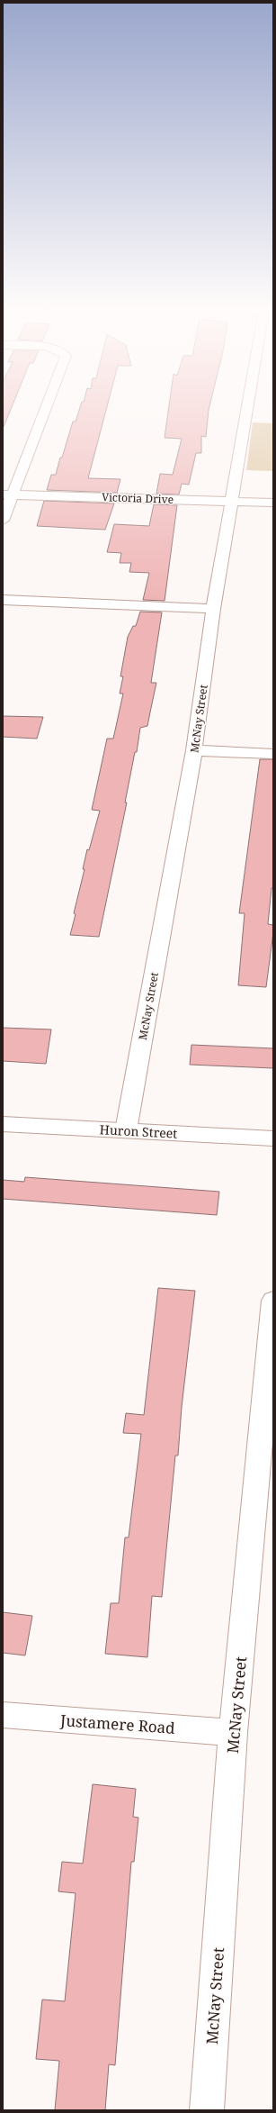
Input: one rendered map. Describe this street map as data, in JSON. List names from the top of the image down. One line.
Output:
{"streets":{"street":["Victoria Drive","McNay Street","Huron Street","Justamere Road"]},"crossings":[["Victoria Drive","McNay Street"],["McNay Street","Huron Street"],["McNay Street","Justamere Road"]]}
